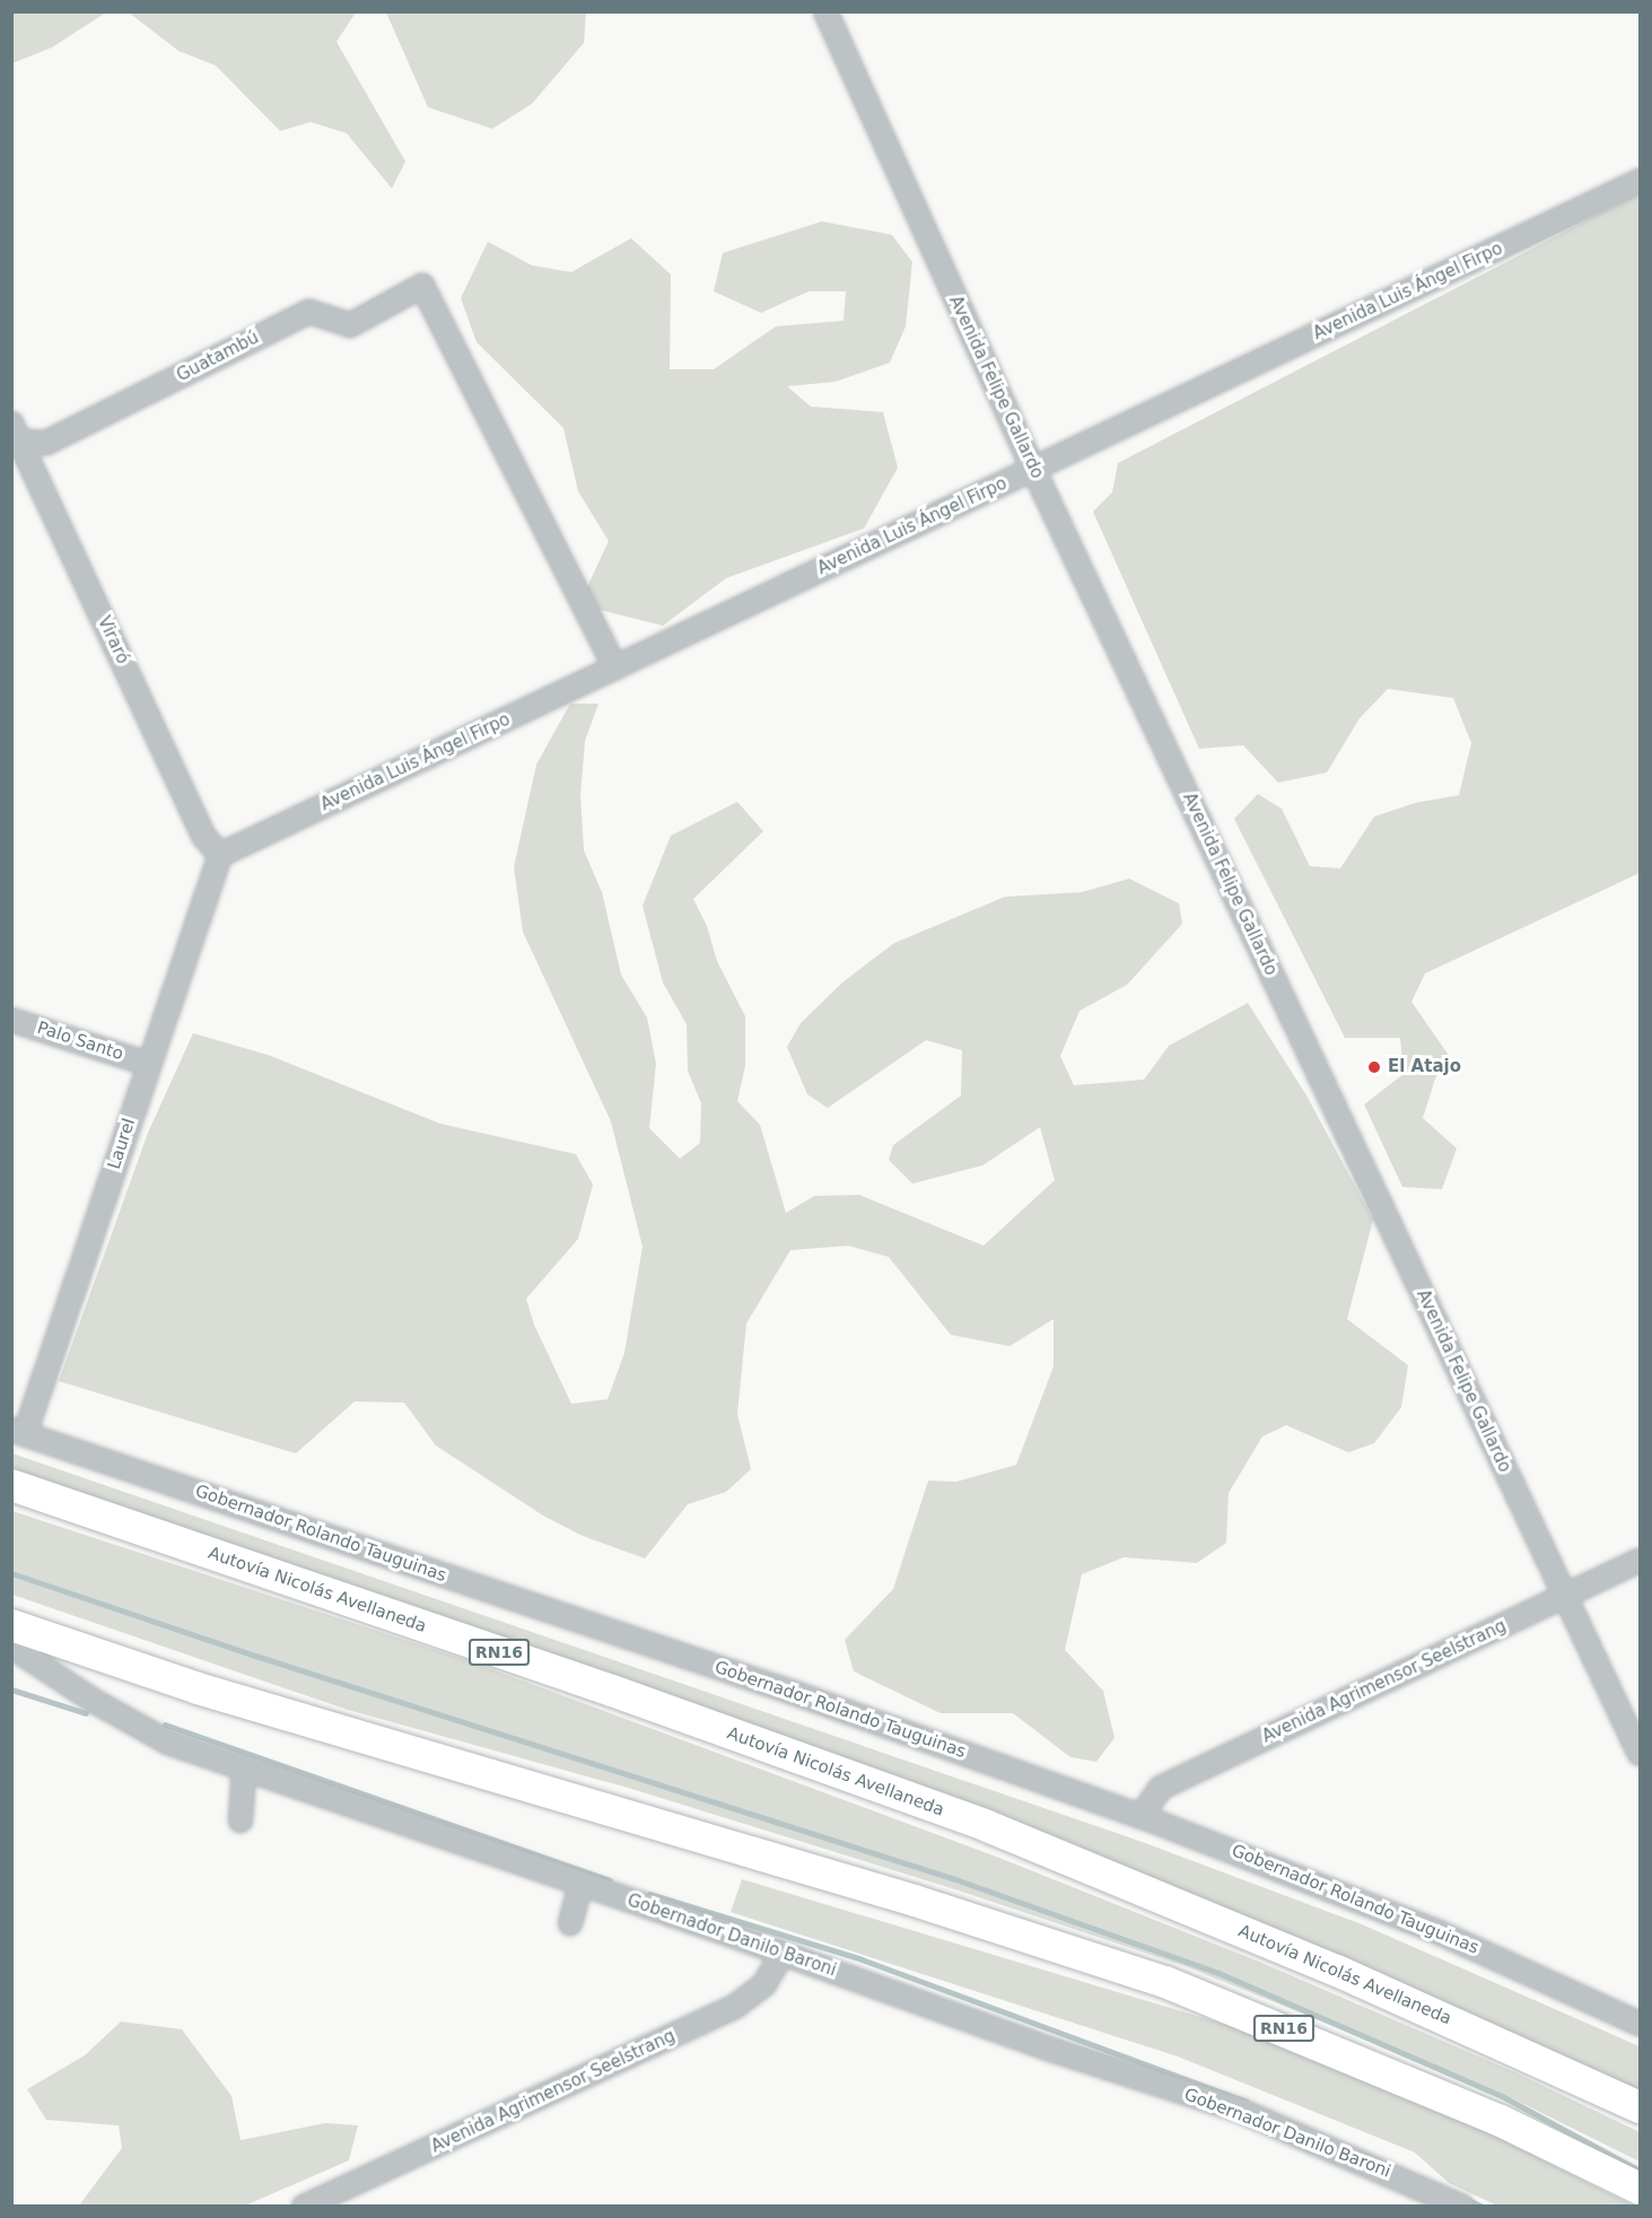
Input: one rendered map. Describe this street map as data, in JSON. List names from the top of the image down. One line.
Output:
{"streets":{"highway":["Autovía Nicolás Avellaneda","RN16"],"street":["Avenida Luis Ángel Firpo","Guatambú","Avenida Felipe Gallardo","Viraró","Palo Santo","Laurel","Gobernador Rolando Tauguinas","Avenida Agrimensor Seelstrang","Gobernador Danilo Baroni"]},"crossings":[["Avenida Luis Ángel Firpo","Guatambú"],["Avenida Luis Ángel Firpo","Avenida Felipe Gallardo"],["Avenida Luis Ángel Firpo","Viraró"],["Avenida Luis Ángel Firpo","Laurel"],["Guatambú","Viraró"],["Avenida Felipe Gallardo","Avenida Agrimensor Seelstrang"],["Viraró","Laurel"],["Palo Santo","Laurel"],["Laurel","Gobernador Rolando Tauguinas"],["Gobernador Rolando Tauguinas","Avenida Agrimensor Seelstrang"],["Avenida Agrimensor Seelstrang","Gobernador Danilo Baroni"]],"places":["El Atajo"]}
